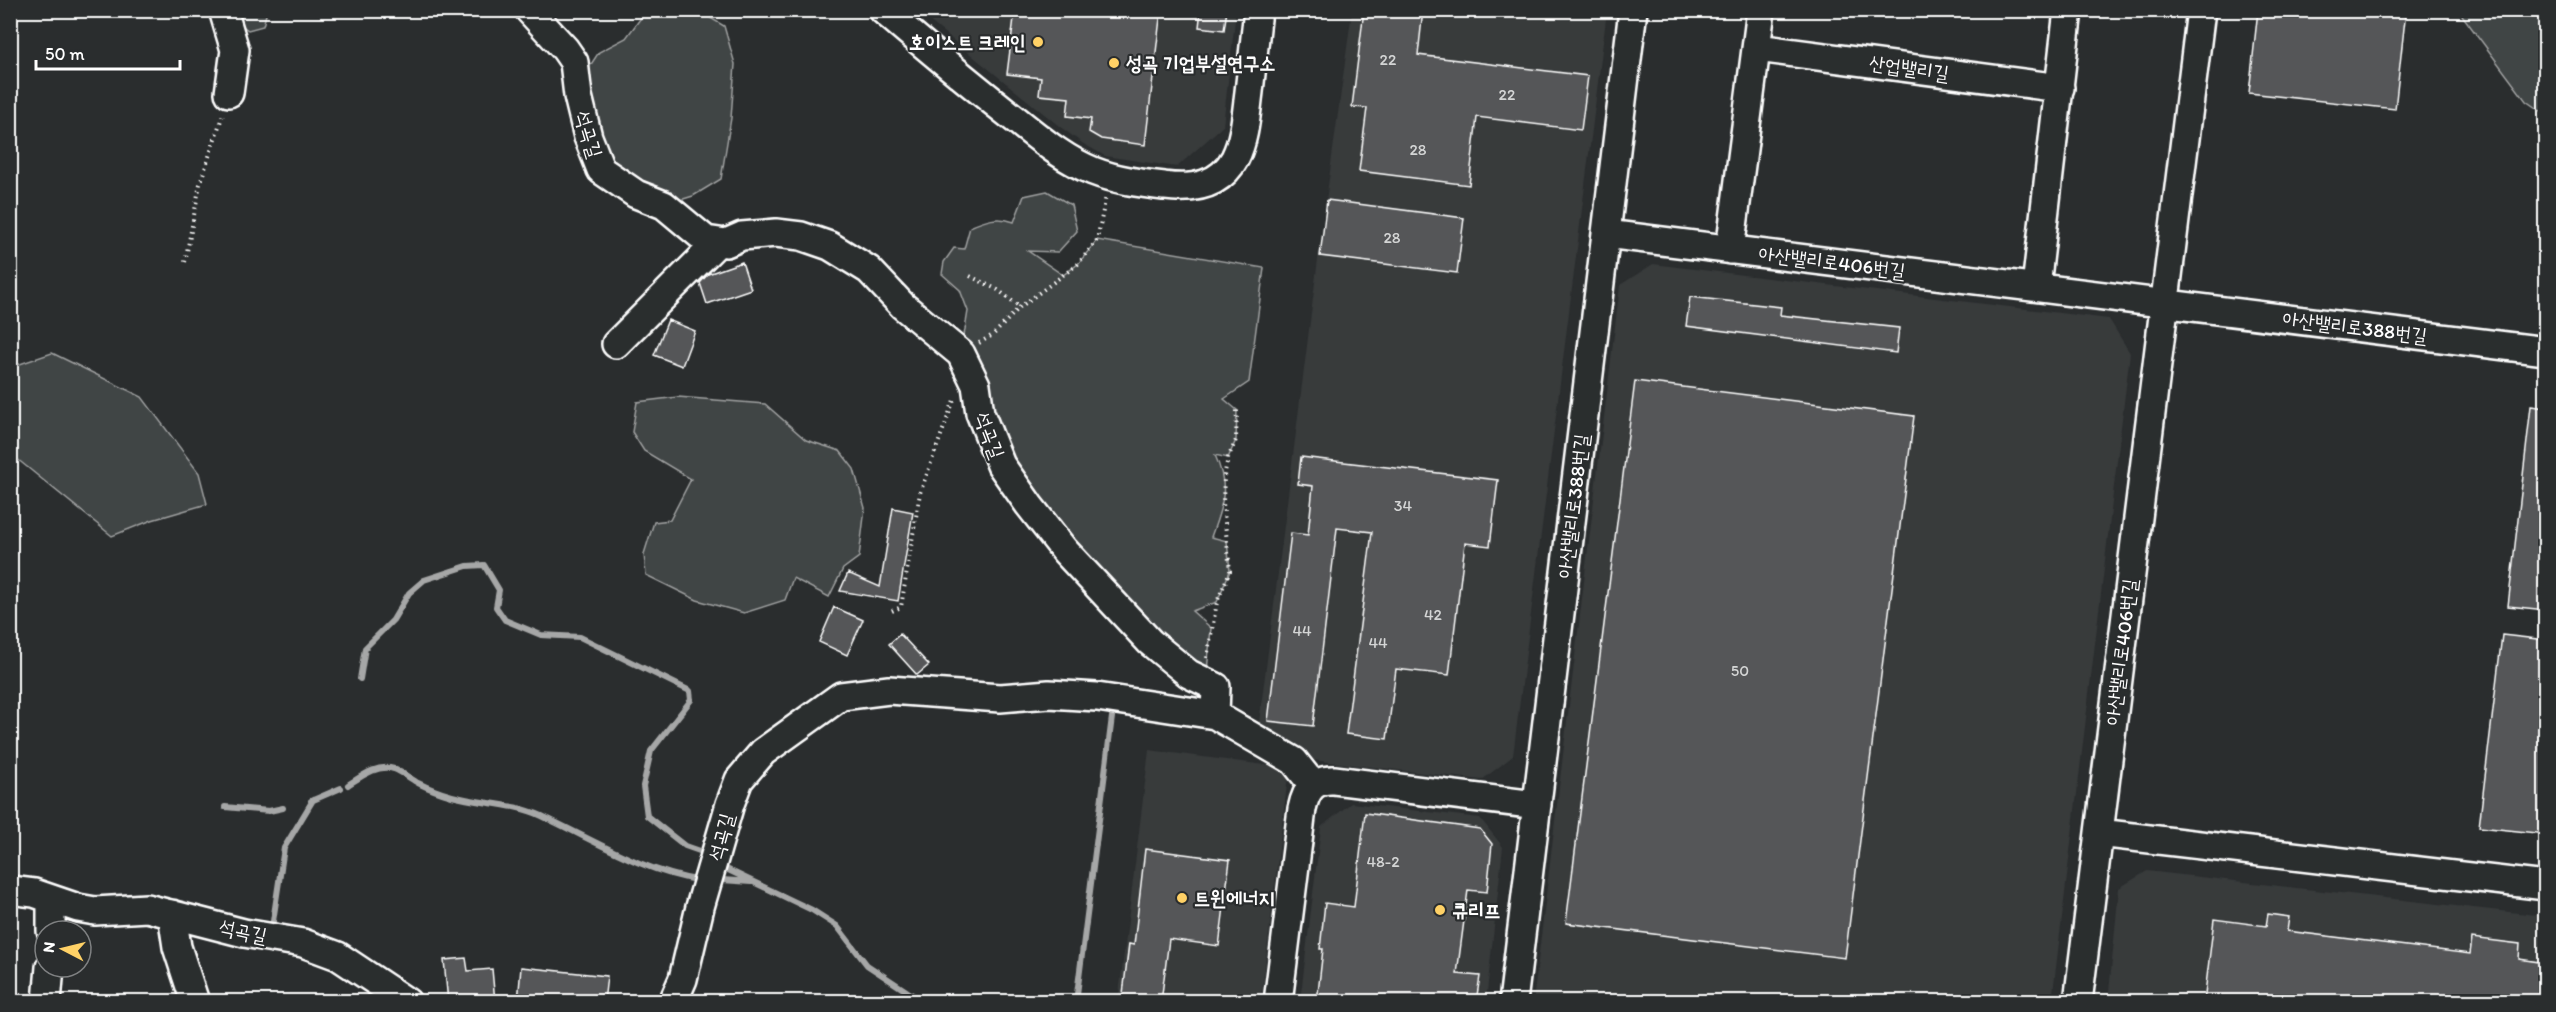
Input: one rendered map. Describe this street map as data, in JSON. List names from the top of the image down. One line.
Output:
{"streets":{"street":["산업밸리길","석곡길","아산밸리로406번길","아산밸리로388번길"]},"crossings":[["아산밸리로406번길","아산밸리로388번길"]],"places":["호이스트 크레인","성곡 기업부설연구소","트윈에너지","큐리프"],"house_numbers":["22","22","28","28","34","42","44","44","50","48-2"],"scale_bar":"50 m","north":"left"}
